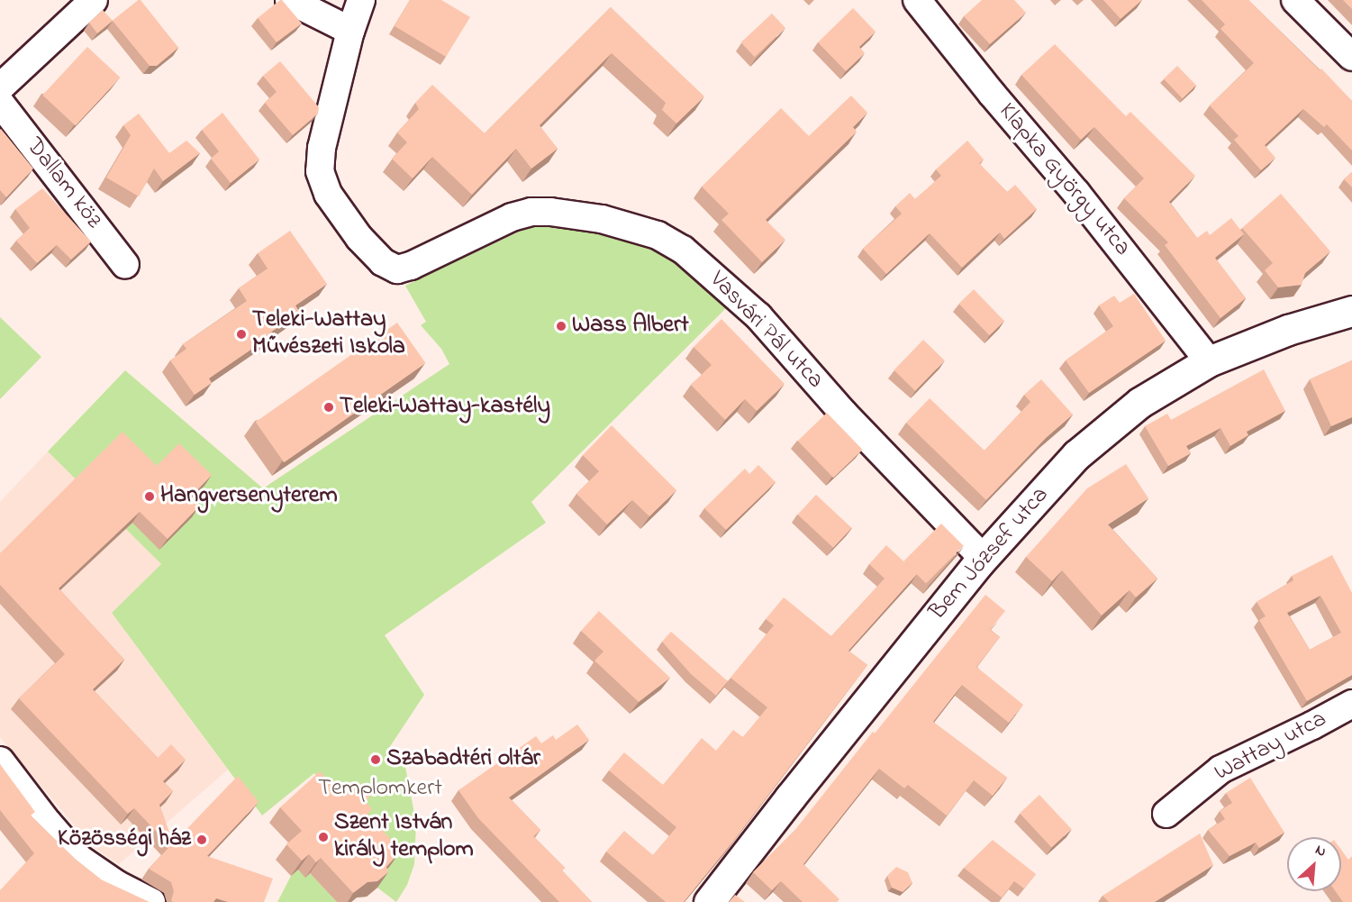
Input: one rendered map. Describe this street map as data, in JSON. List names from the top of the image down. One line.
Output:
{"streets":{"street":["Klapka György utca","Dallam köz","Vasvári Pál utca","Bem József utca","Wattay utca"]},"crossings":[["Klapka György utca","Bem József utca"],["Vasvári Pál utca","Bem József utca"]],"parks":["Templomkert"],"places":["Wass Albert","Teleki-Wattay Művészeti Iskola","Teleki–Wattay-kastély","Hangversenyterem","Szabadtéri oltár","Szent István király templom","Közösségi ház"],"north":"top right"}
